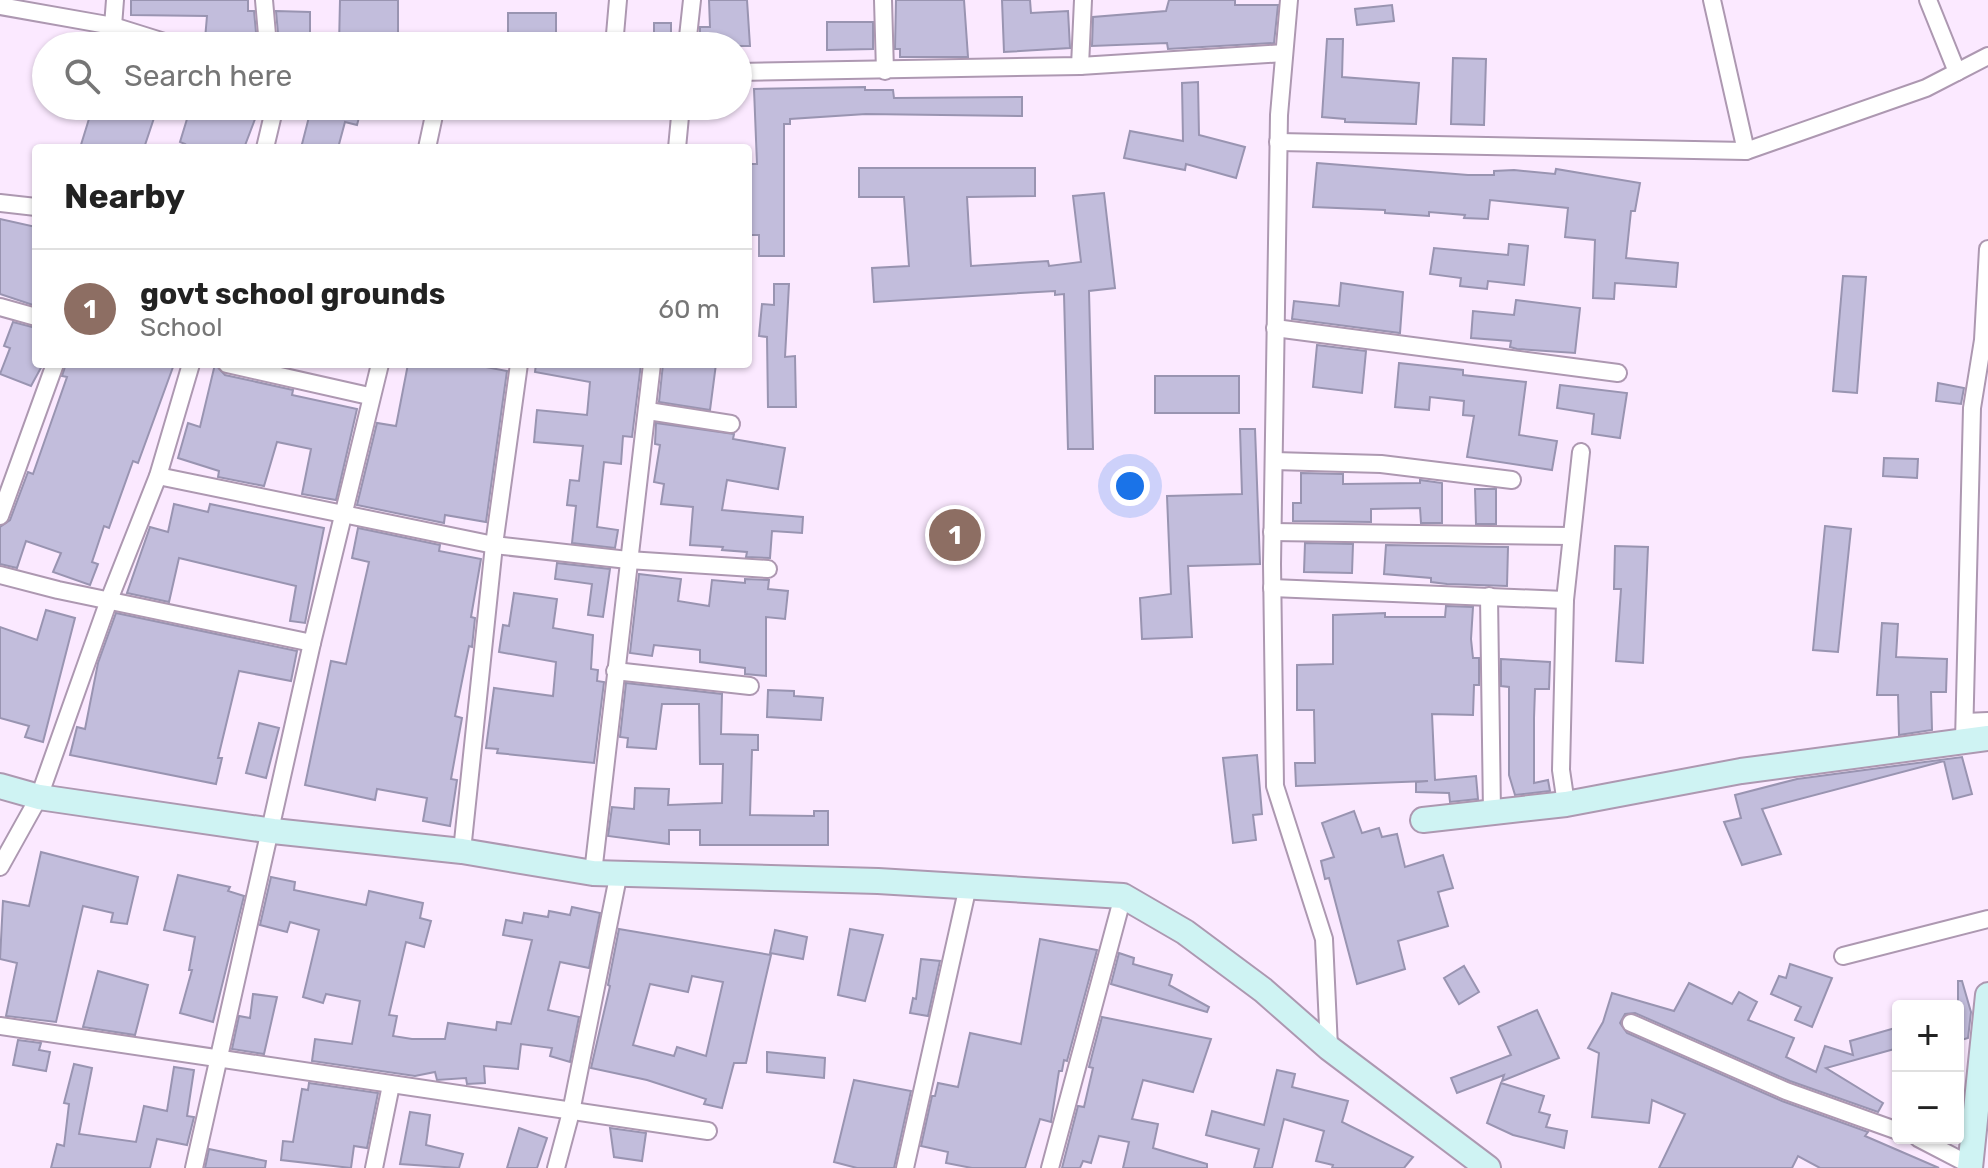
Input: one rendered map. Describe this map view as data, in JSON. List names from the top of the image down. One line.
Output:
{"page":{"search":"Search here","heading":"Nearby","list":[{"mark":"1","name":"govt school grounds","note":"School","value":"60 m"}],"pins":"1","map_buttons":["+","−"]}}
